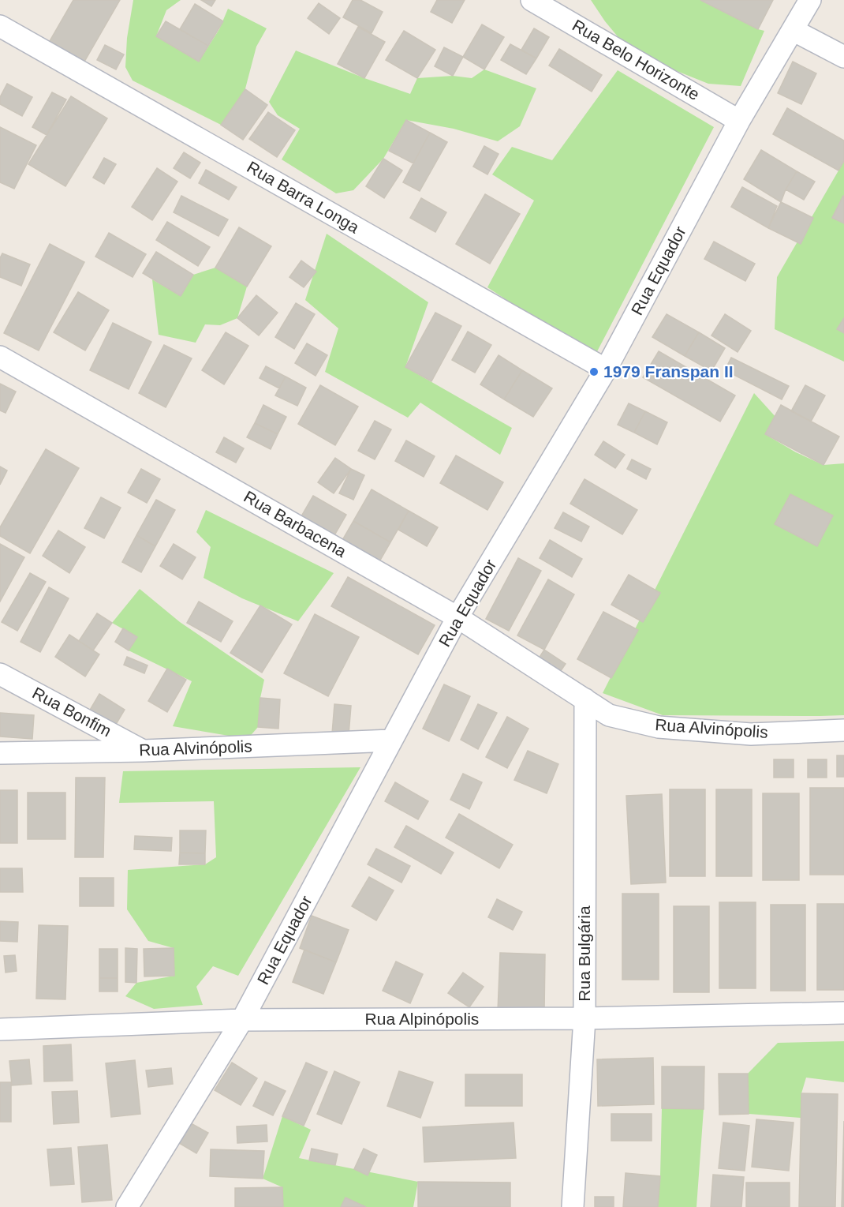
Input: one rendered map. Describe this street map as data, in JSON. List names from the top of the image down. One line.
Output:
{"streets":{"street":["Rua Belo Horizonte","Rua Barra Longa","Rua Equador","Rua Barbacena","Rua Bonfim","Rua Alvinópolis","Rua Bulgária","Rua Alpinópolis"]},"crossings":[["Rua Belo Horizonte","Rua Equador"],["Rua Barra Longa","Rua Equador"],["Rua Equador","Rua Barbacena"],["Rua Equador","Rua Alvinópolis"],["Rua Equador","Rua Alpinópolis"],["Rua Barbacena","Rua Alvinópolis"],["Rua Barbacena","Rua Bulgária"],["Rua Bonfim","Rua Alvinópolis"],["Rua Alvinópolis","Rua Bulgária"],["Rua Bulgária","Rua Alpinópolis"]],"places":["1979 Franspan II"]}
